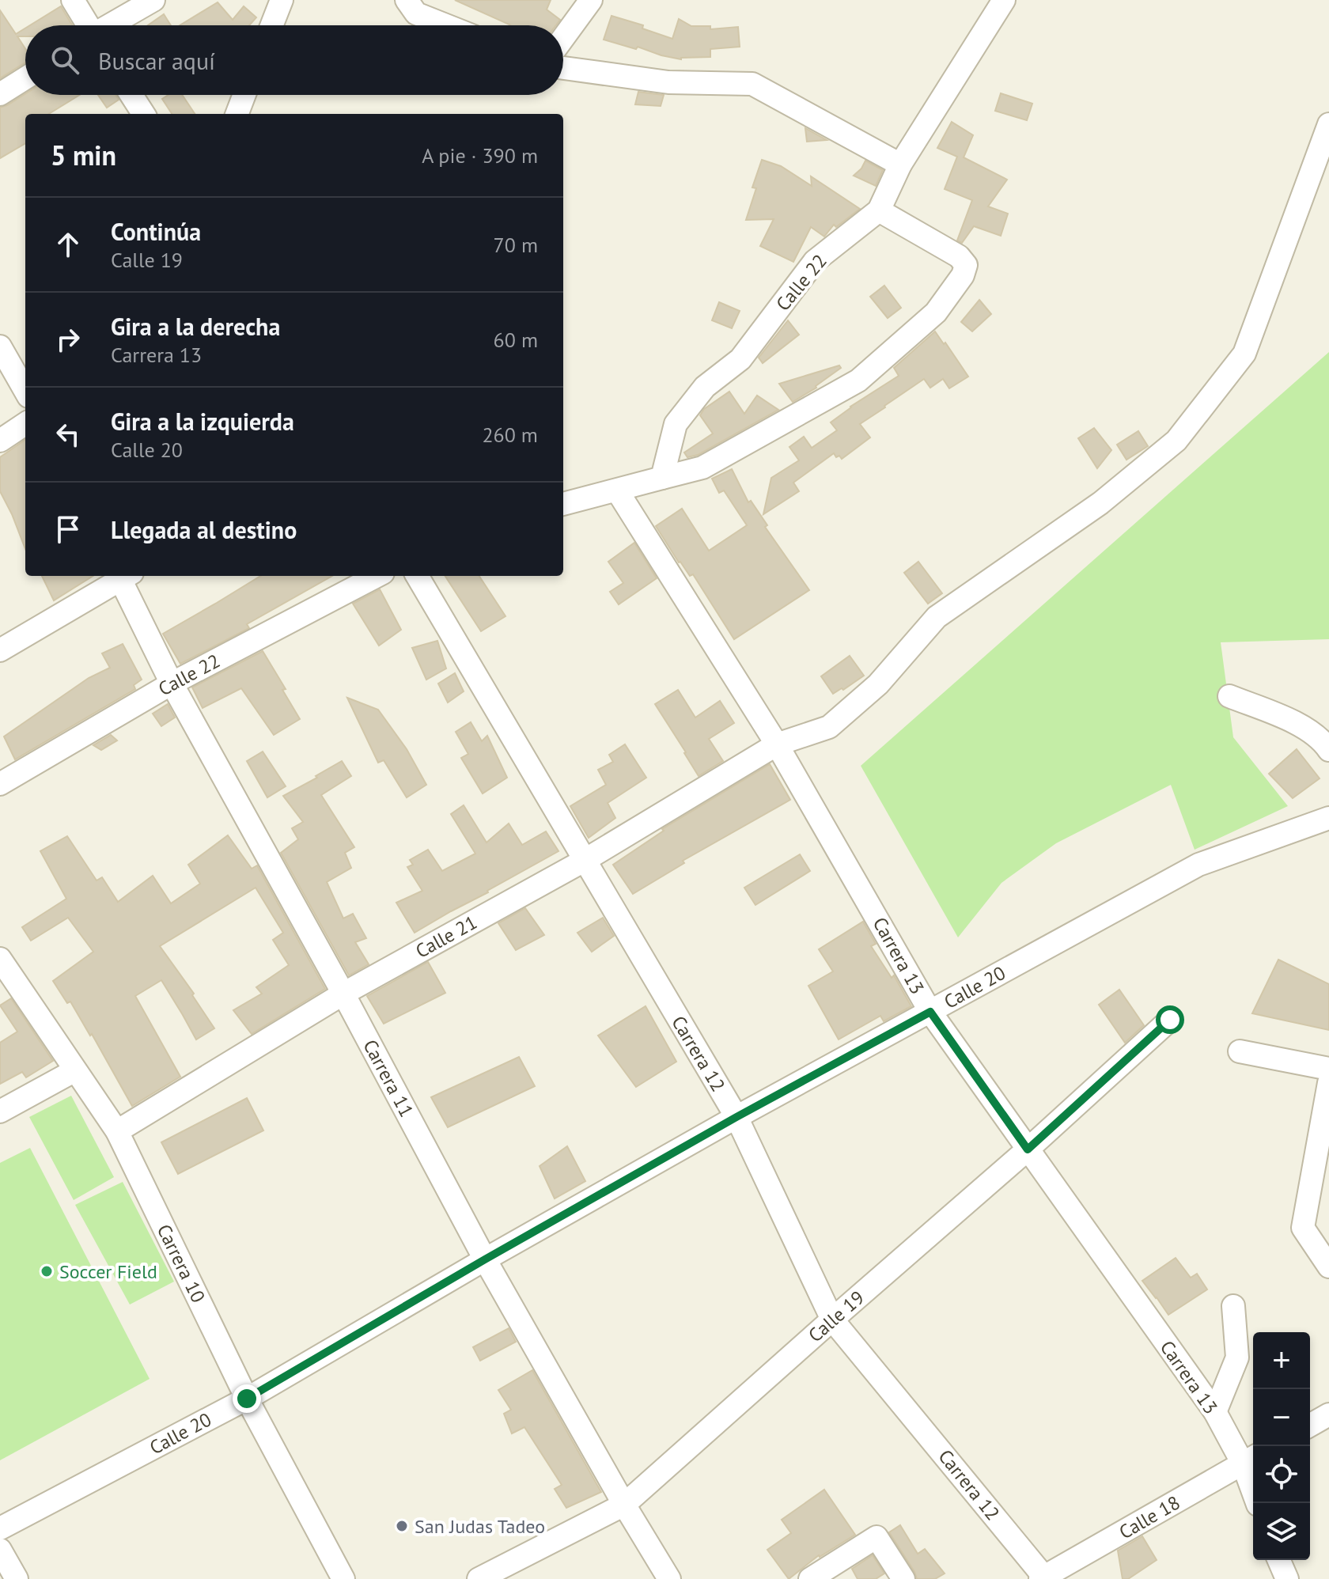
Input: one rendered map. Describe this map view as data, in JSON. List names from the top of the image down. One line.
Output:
{"streets":{"street":["Calle 22","Calle 21","Carrera 13","Calle 20","Carrera 12","Carrera 11","Carrera 10","Calle 19","Calle 18"]},"crossings":[["Calle 22","Carrera 11"],["Calle 21","Carrera 13"],["Calle 21","Carrera 12"],["Calle 21","Carrera 11"],["Calle 21","Carrera 10"],["Carrera 13","Calle 20"],["Carrera 13","Calle 19"],["Carrera 13","Calle 18"],["Calle 20","Carrera 12"],["Calle 20","Carrera 11"],["Calle 20","Carrera 10"],["Carrera 12","Calle 19"],["Carrera 12","Calle 18"],["Carrera 11","Calle 19"]],"places":["Soccer Field","San Judas Tadeo"],"page":{"search":"Buscar aquí","heading":["5 min","A pie · 390 m"],"list":[["Continúa","Calle 19","70 m"],["Gira a la derecha","Carrera 13","60 m"],["Gira a la izquierda","Calle 20","260 m"],"Llegada al destino"],"map_buttons":["+","−"]}}
